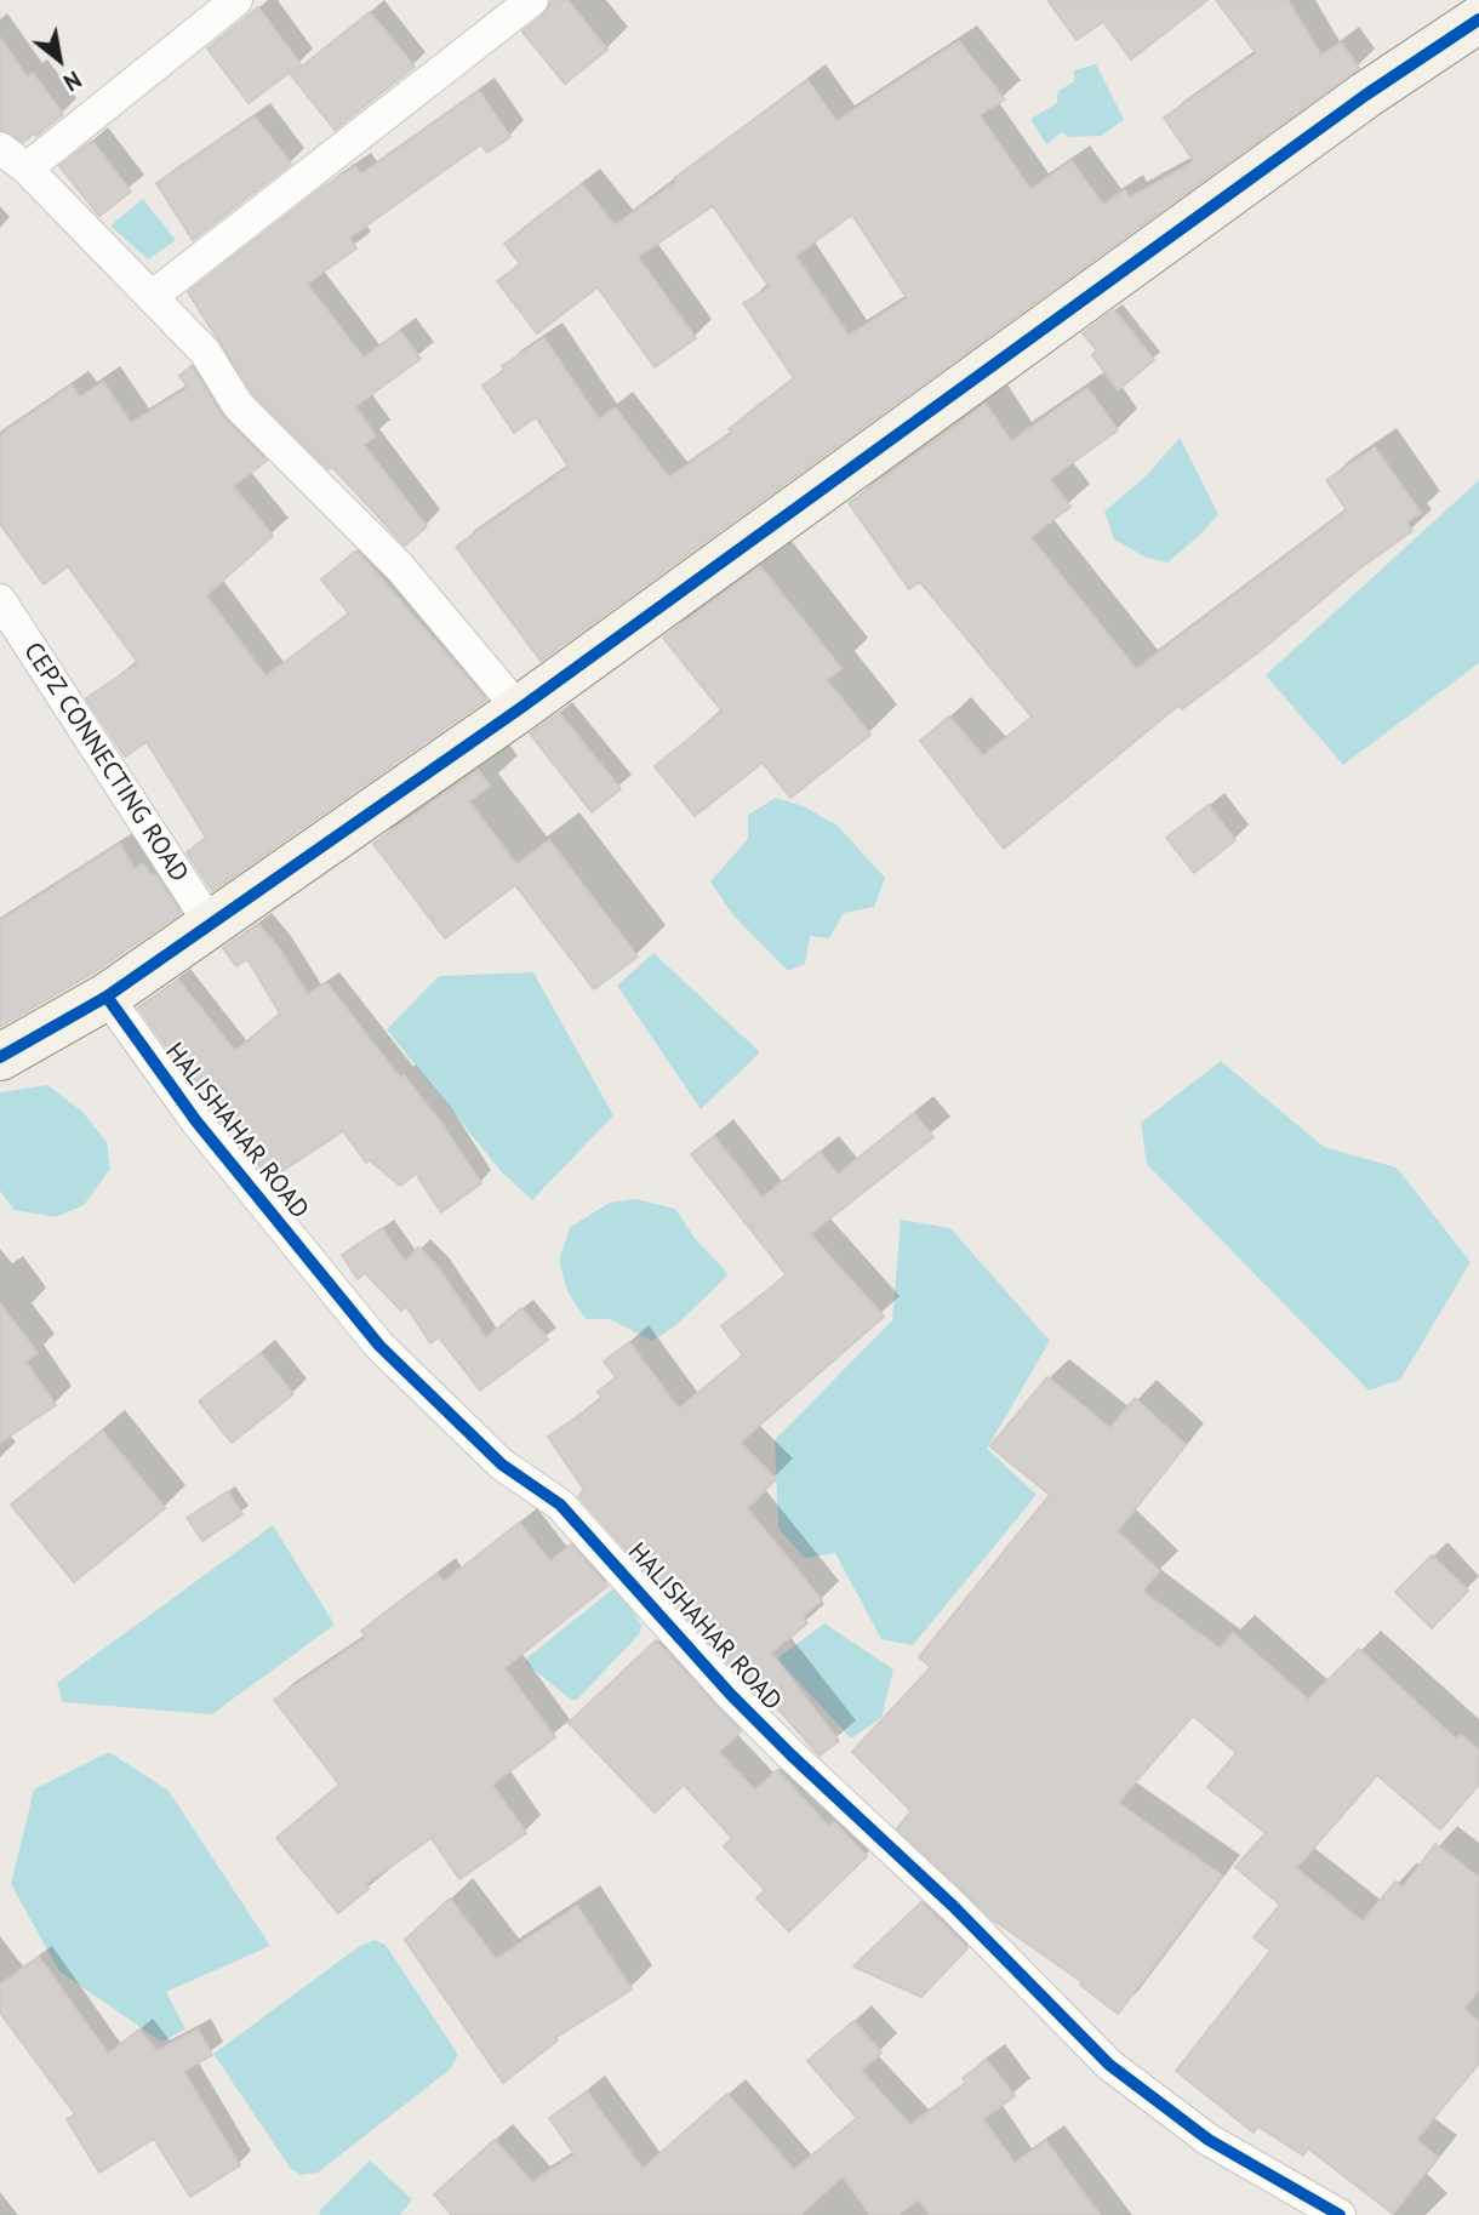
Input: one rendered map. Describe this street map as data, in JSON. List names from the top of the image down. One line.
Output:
{"streets":{"street":["CEPZ CONNECTING ROAD","HALISHAHAR ROAD"]},"north":"bottom right"}
